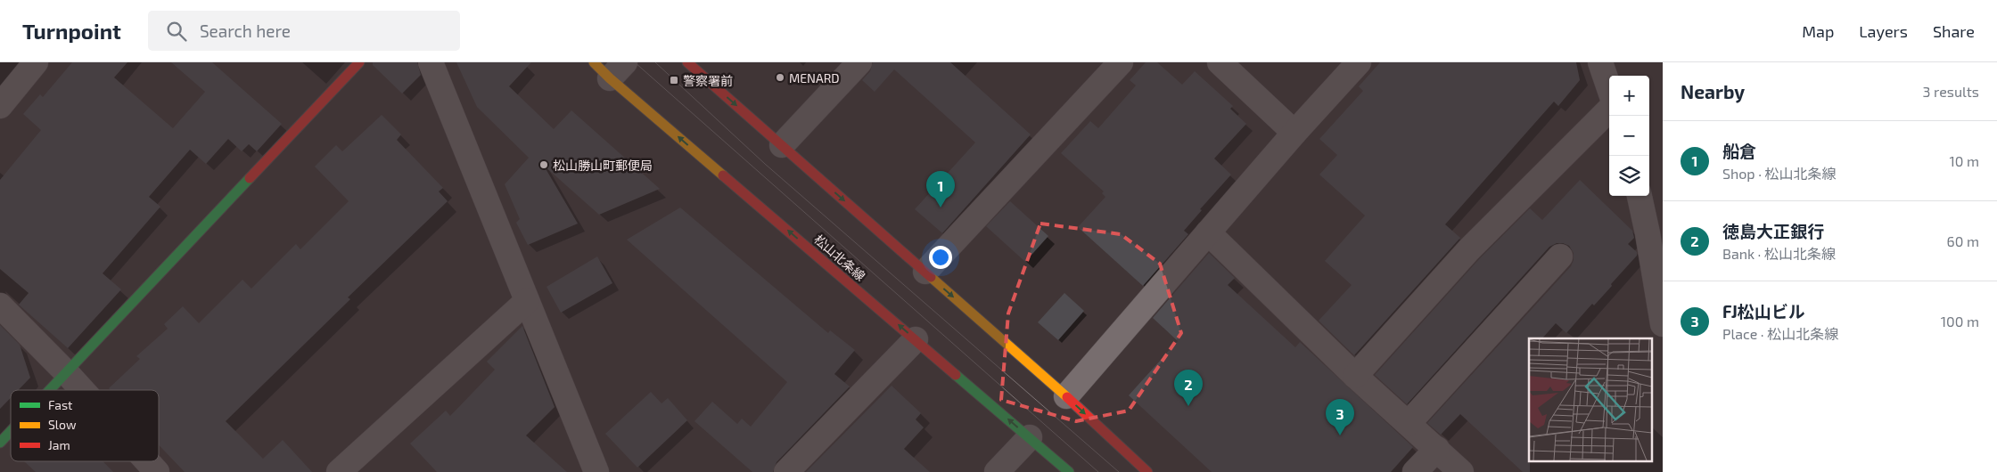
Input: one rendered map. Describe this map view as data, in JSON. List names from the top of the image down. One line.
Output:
{"streets":{"main road":["松山北条線"]},"places":{"other":["MENARD","松山勝山町郵便局"],"transit":["警察署前"]},"legend":["Fast","Slow","Jam"],"page":{"header":"Turnpoint","search":"Search here","nav":["Map","Layers","Share"],"heading":["Nearby","3 results"],"map_buttons":["+","−"],"list":[{"mark":"1","name":"船倉","note":"Shop · 松山北条線","value":"10 m"},{"mark":"2","name":"徳島大正銀行","note":"Bank · 松山北条線","value":"60 m"},{"mark":"3","name":"FJ松山ビル","note":"Place · 松山北条線","value":"100 m"}],"pins":["1","2","3"]}}
